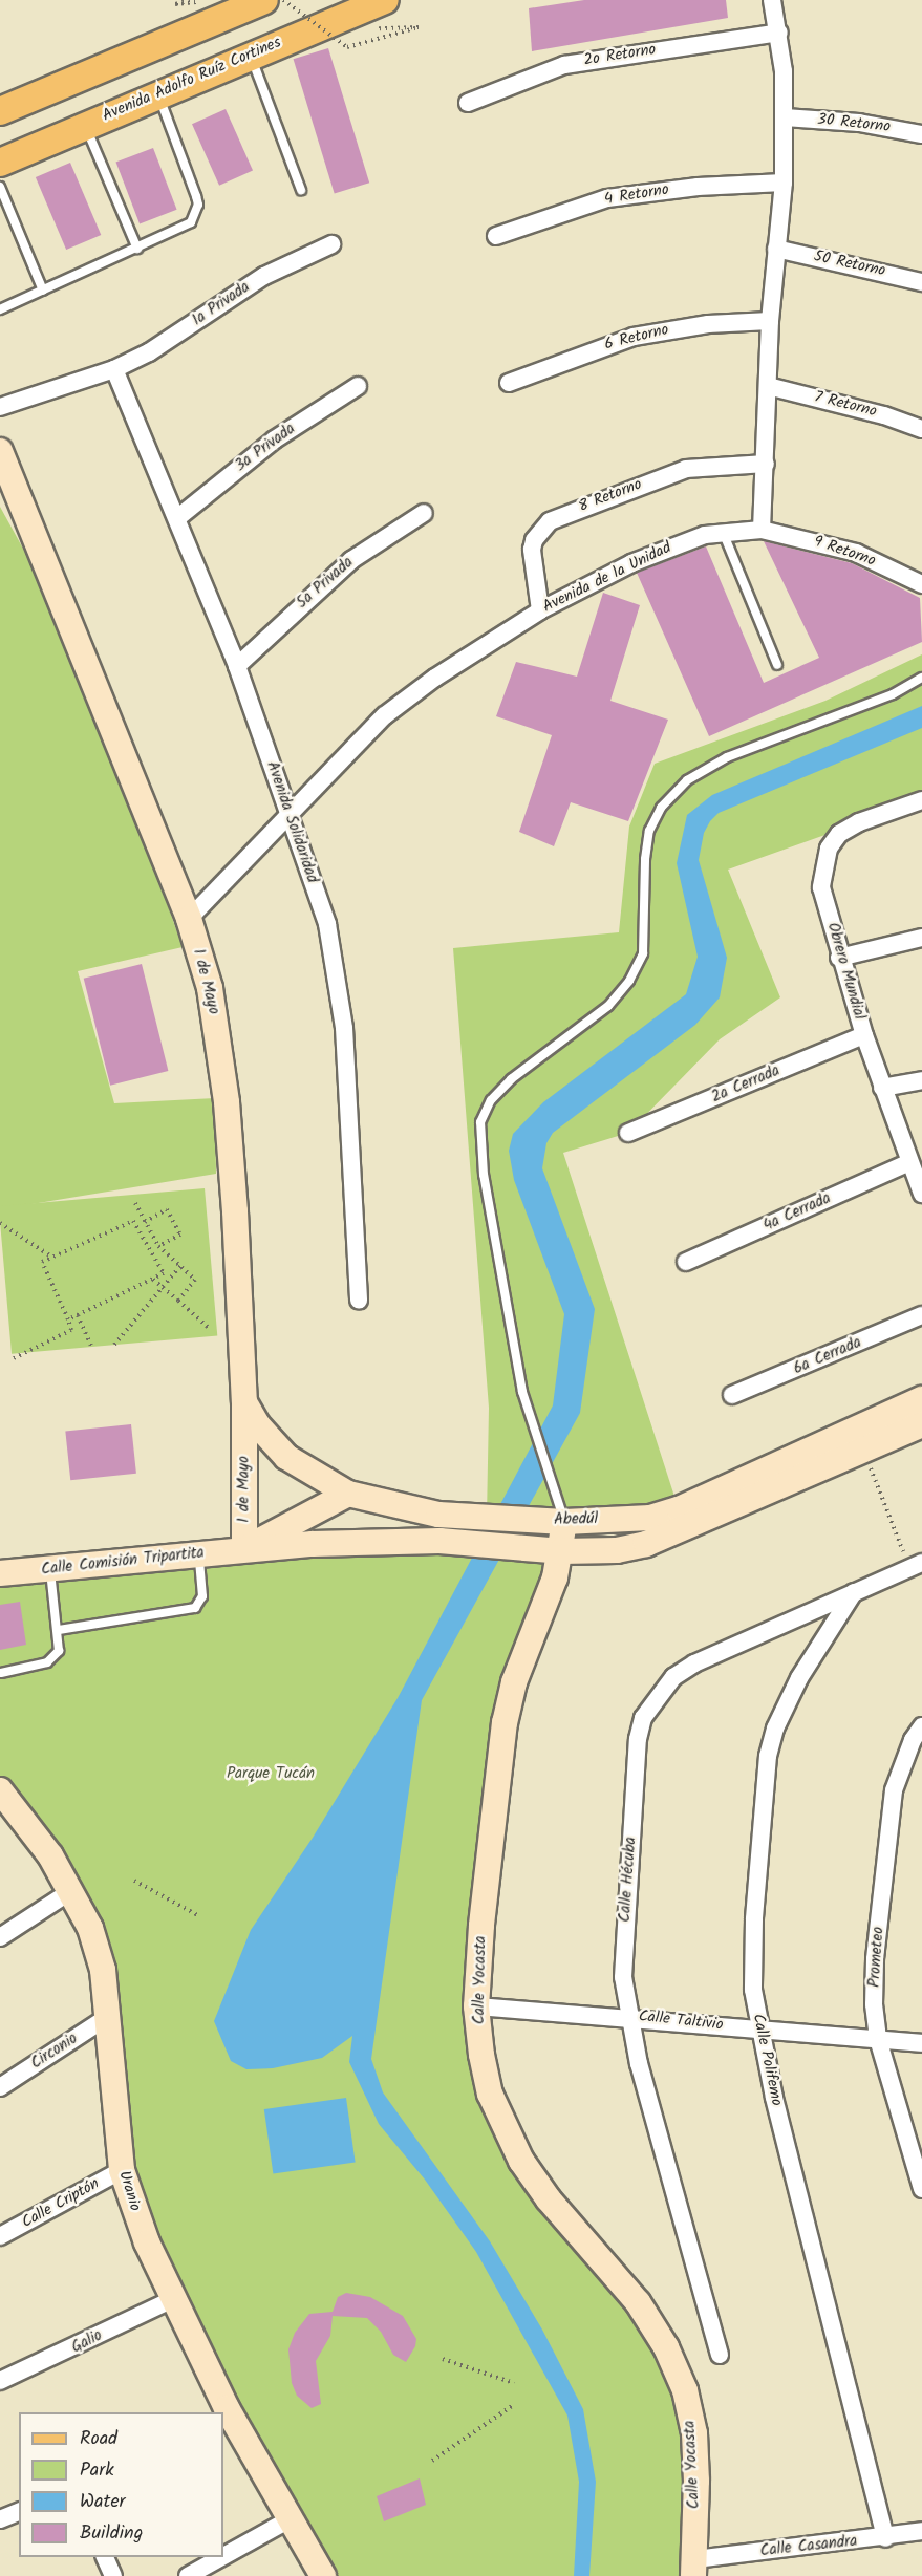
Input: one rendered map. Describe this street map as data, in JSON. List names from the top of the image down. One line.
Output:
{"streets":{"main road":["Avenida Adolfo Ruíz Cortines"],"street":["2o Retorno","30 Retorno","4 Retorno","50 Retorno","1a Privada","6 Retorno","7 Retorno","3a Privada","8 Retorno","9 Retorno","Avenida de la Unidad","5a Privada","Avenida Solidaridad","Obrero Mundial","1 de Mayo","2a Cerrada","4a Cerrada","6a Cerrada","Abedúl","Calle Comisión Tripartita","Calle Hécuba","Prometeo","Calle Yocasta","Calle Taltivio","Circonio","Calle Polifemo","Uranio","Calle Criptón","Galio","Calle Casandra"]},"crossings":[["1a Privada","Avenida Solidaridad"],["3a Privada","Avenida Solidaridad"],["8 Retorno","Avenida de la Unidad"],["9 Retorno","Avenida de la Unidad"],["Avenida de la Unidad","Avenida Solidaridad"],["Avenida de la Unidad","1 de Mayo"],["5a Privada","Avenida Solidaridad"],["Obrero Mundial","2a Cerrada"],["Obrero Mundial","4a Cerrada"],["1 de Mayo","Abedúl"],["1 de Mayo","Calle Comisión Tripartita"],["Abedúl","Calle Comisión Tripartita"],["Abedúl","Calle Yocasta"],["Calle Hécuba","Calle Taltivio"],["Calle Hécuba","Calle Polifemo"],["Prometeo","Calle Taltivio"],["Calle Yocasta","Calle Taltivio"],["Calle Yocasta","Calle Casandra"],["Calle Taltivio","Calle Polifemo"],["Circonio","Uranio"],["Calle Polifemo","Calle Casandra"],["Uranio","Calle Criptón"],["Uranio","Galio"]],"parks":["Parque Tucán"],"legend":["Road","Park","Water","Building"]}
